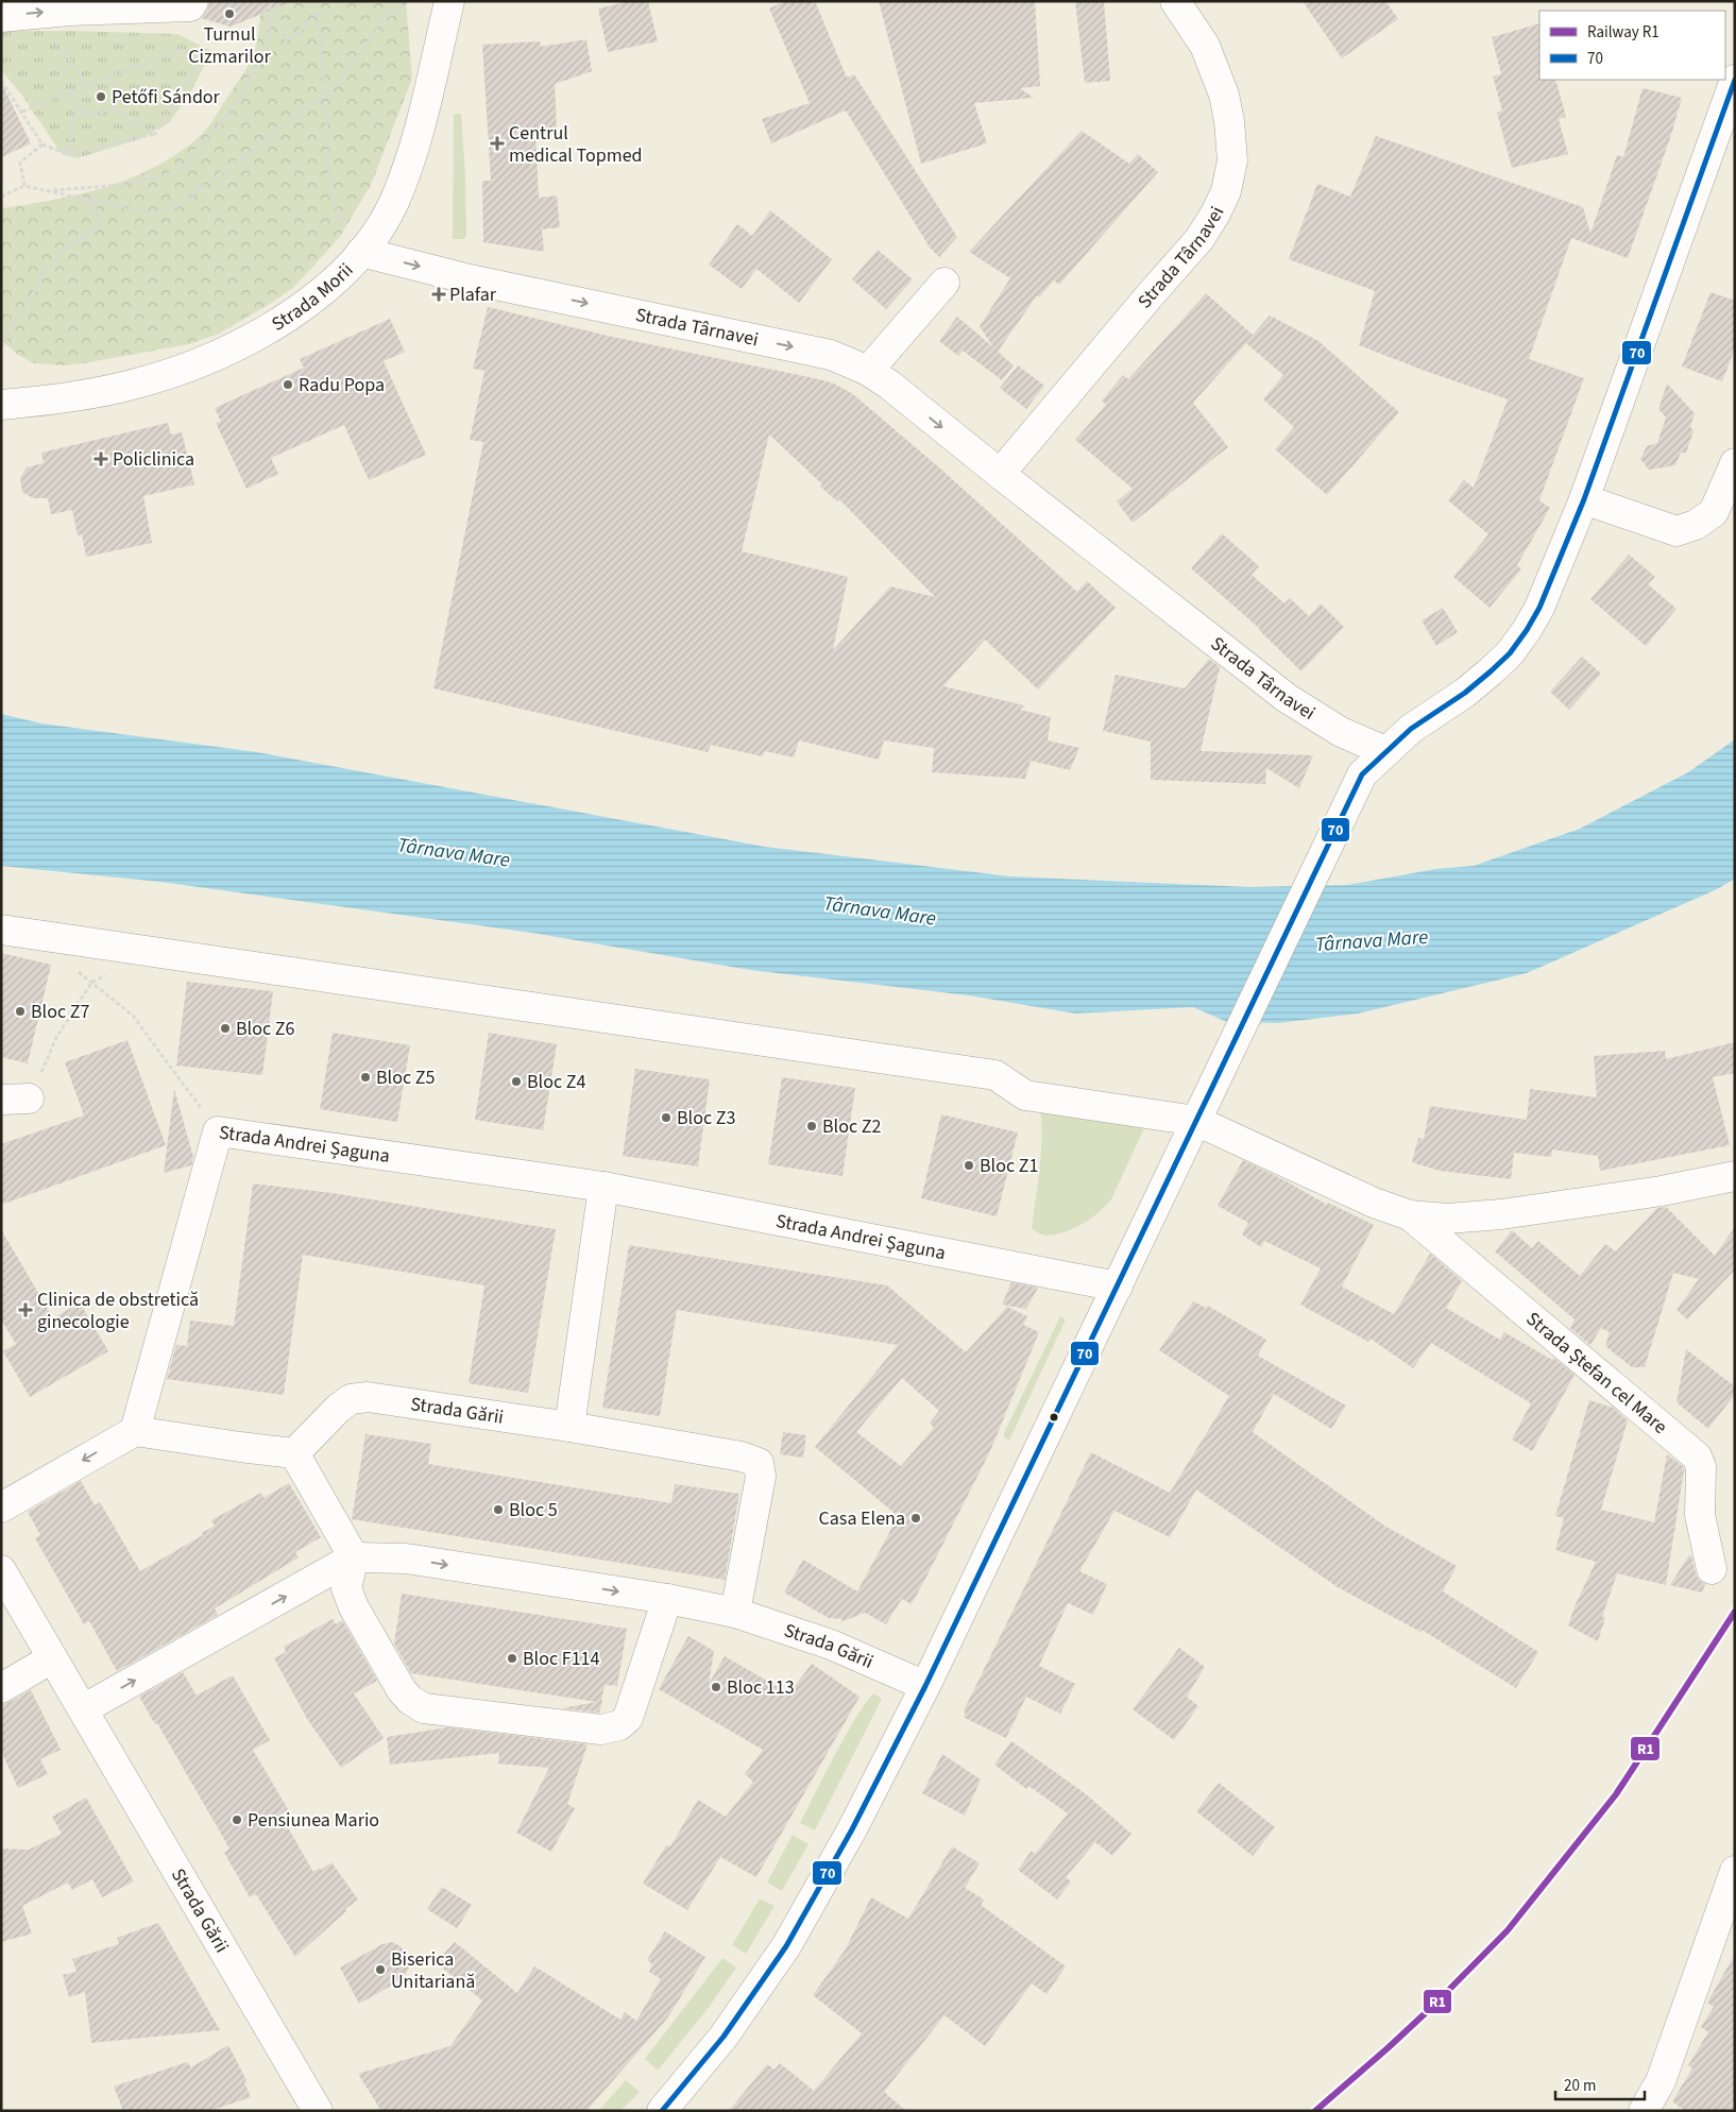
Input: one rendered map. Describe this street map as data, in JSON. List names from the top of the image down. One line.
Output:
{"streets":{"main road":["Strada Târnavei","Strada Morii","Strada Andrei Șaguna","Strada Ștefan cel Mare","Strada Gării"]},"crossings":[["Strada Târnavei","Strada Morii"]],"one_way":["Strada Târnavei"],"water":["Târnava Mare"],"places":{"other":["Turnul Cizmarilor","Petőfi Sándor","Radu Popa","Bloc Z7","Bloc Z6","Bloc Z5","Bloc Z4","Bloc Z3","Bloc Z2","Bloc Z1","Bloc 5","Casa Elena","Bloc F114","Bloc 113","Pensiunea Mario","Biserica Unitariană"],"health":["Centrul medical Topmed","Plafar","Policlinica","Clinica de obstretică ginecologie"]},"lines":["transit line 70","rail line R1"],"legend":["Railway R1","70"],"scale_bar":"20 m"}
